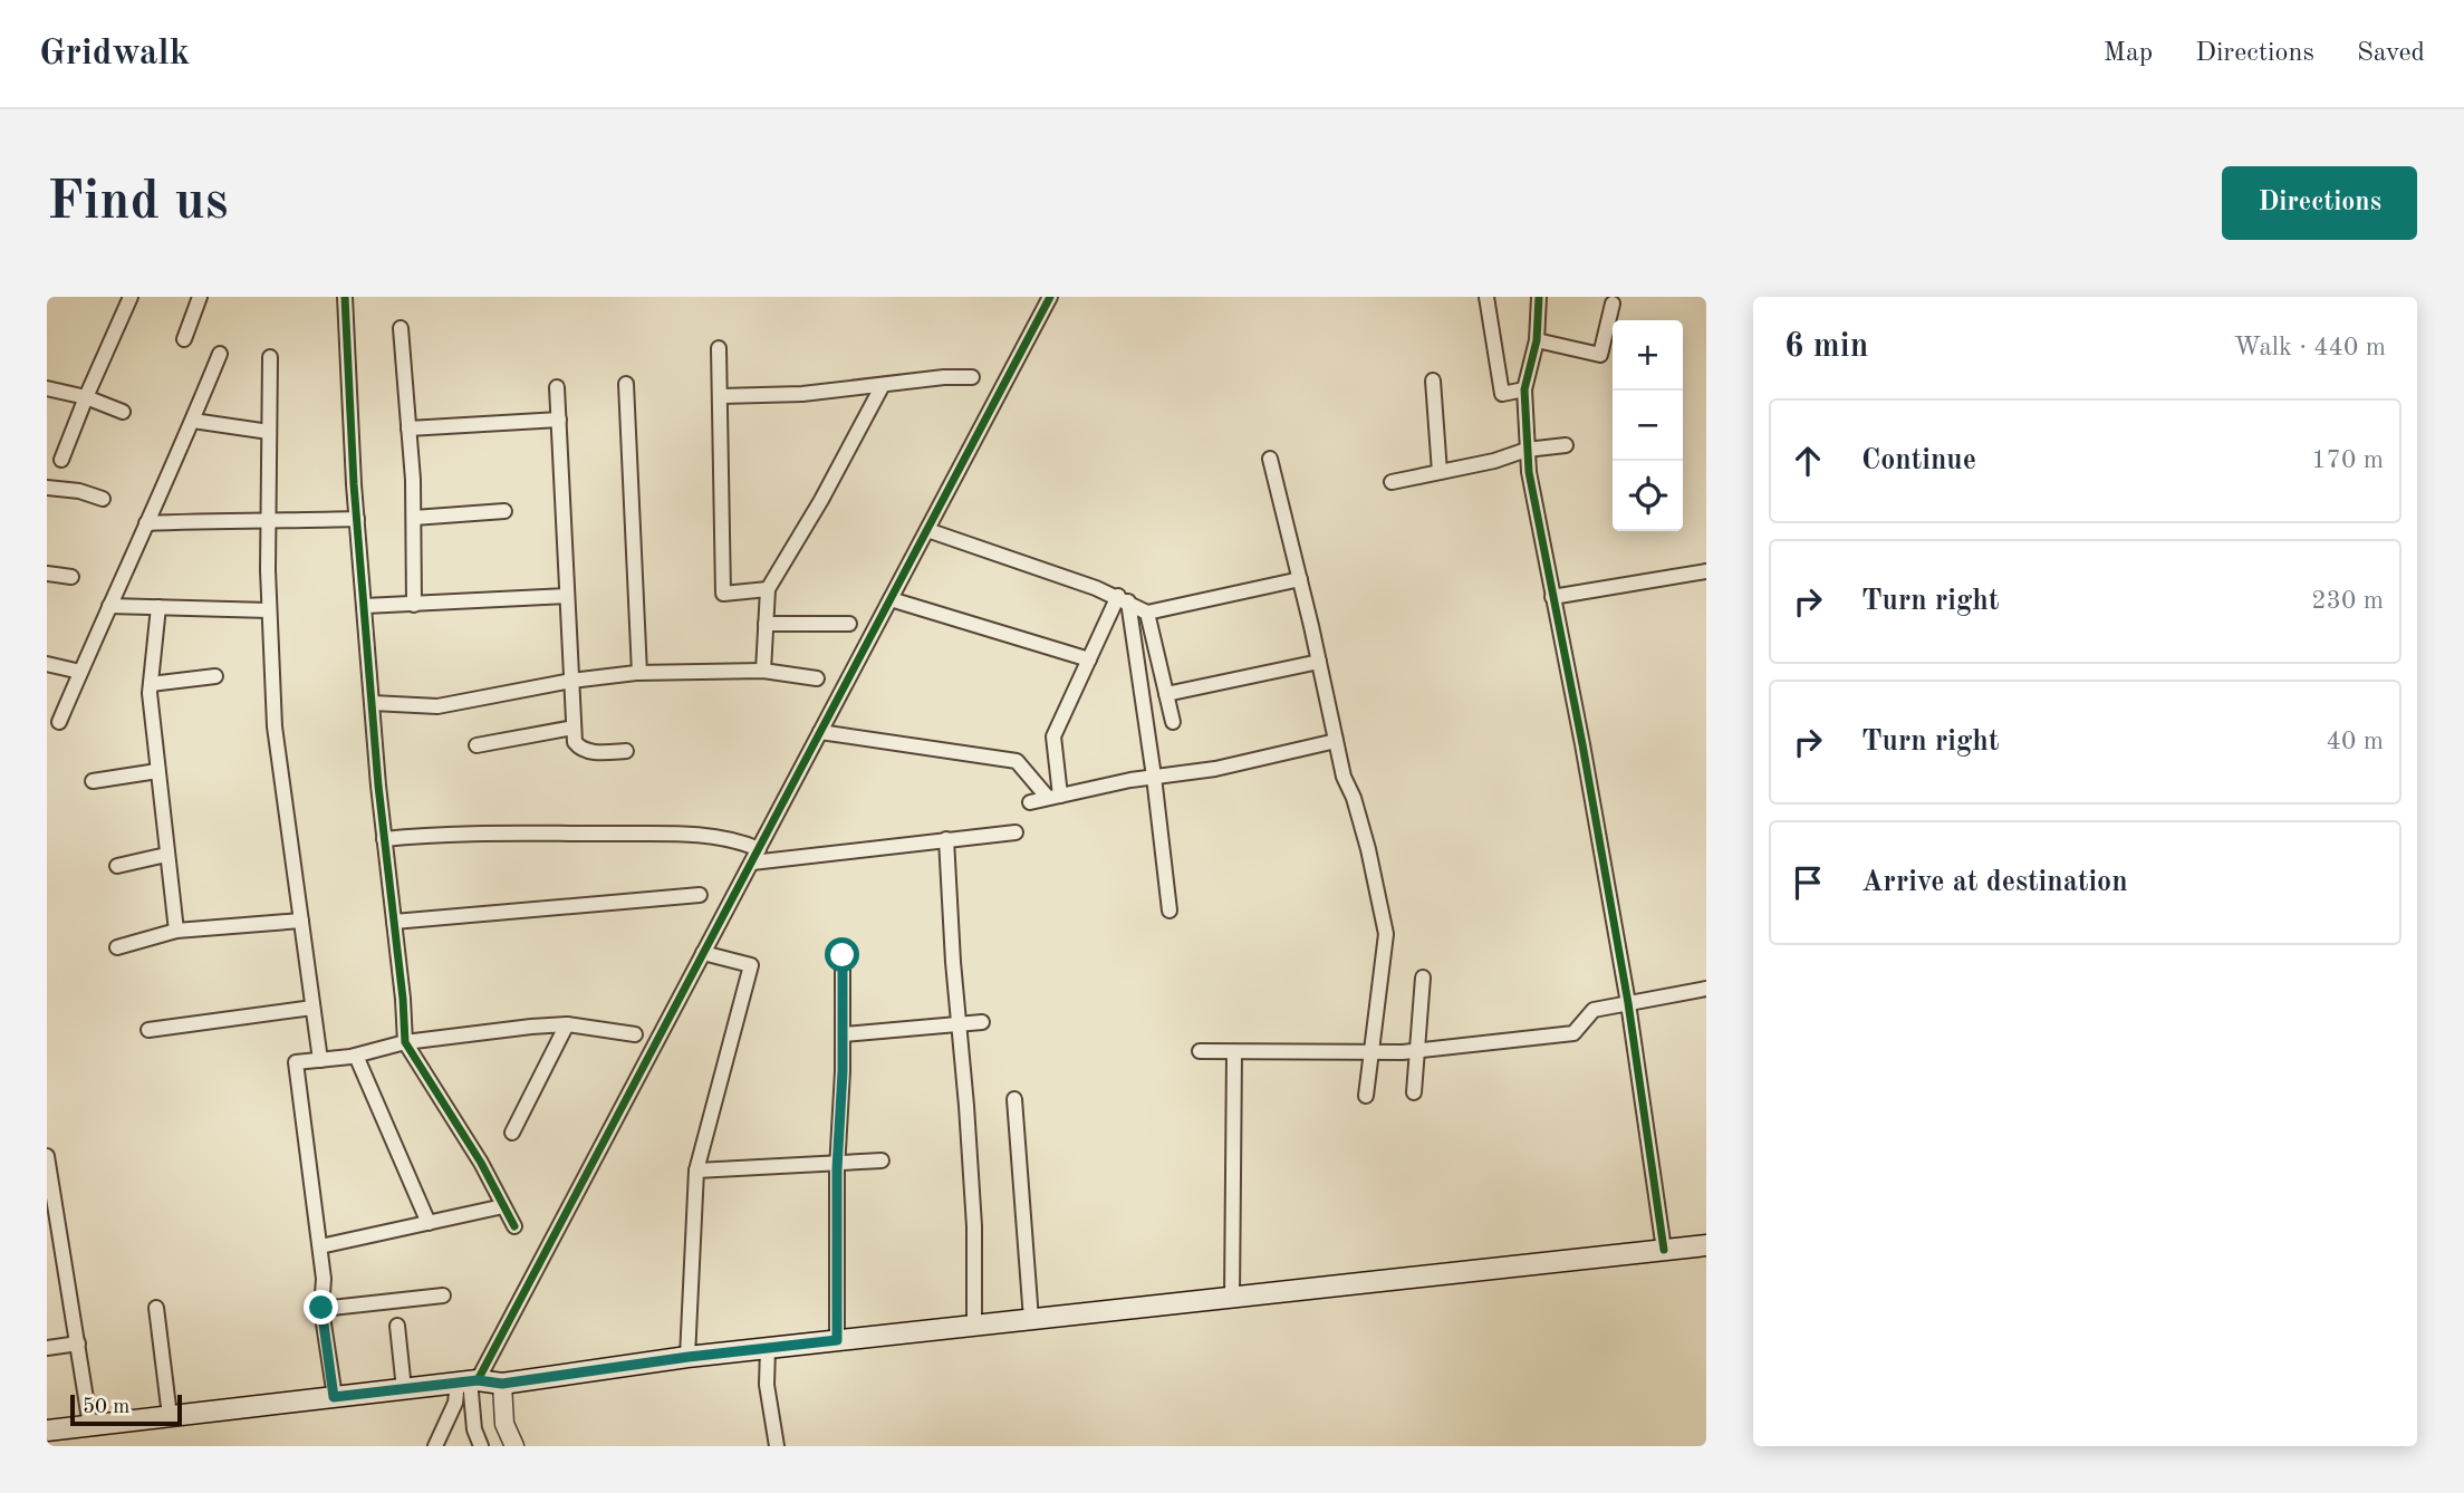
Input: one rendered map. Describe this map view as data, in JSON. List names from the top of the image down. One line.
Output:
{"scale_bar":"50 m","page":{"header":"Gridwalk","nav":["Map","Directions","Saved"],"buttons":"Directions","title":"Find us","heading":["6 min","Walk · 440 m"],"map_buttons":["+","−"],"list":[["Continue","170 m"],["Turn right","230 m"],["Turn right","40 m"],"Arrive at destination"],"scale":"50 m"}}
